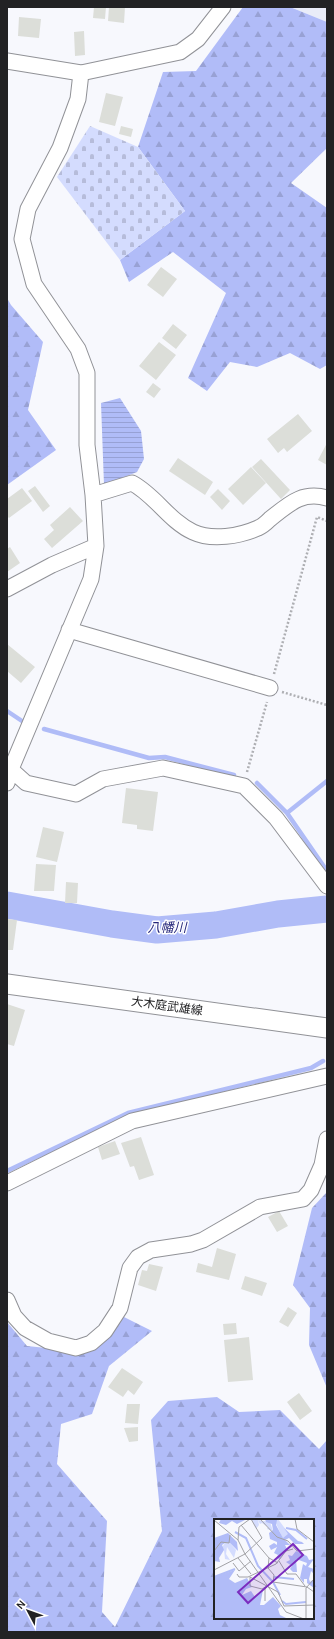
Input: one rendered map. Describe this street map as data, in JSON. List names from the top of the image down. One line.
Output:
{"streets":{"main road":["大木庭武雄線"]},"water":["八幡川"],"north":"top left"}
